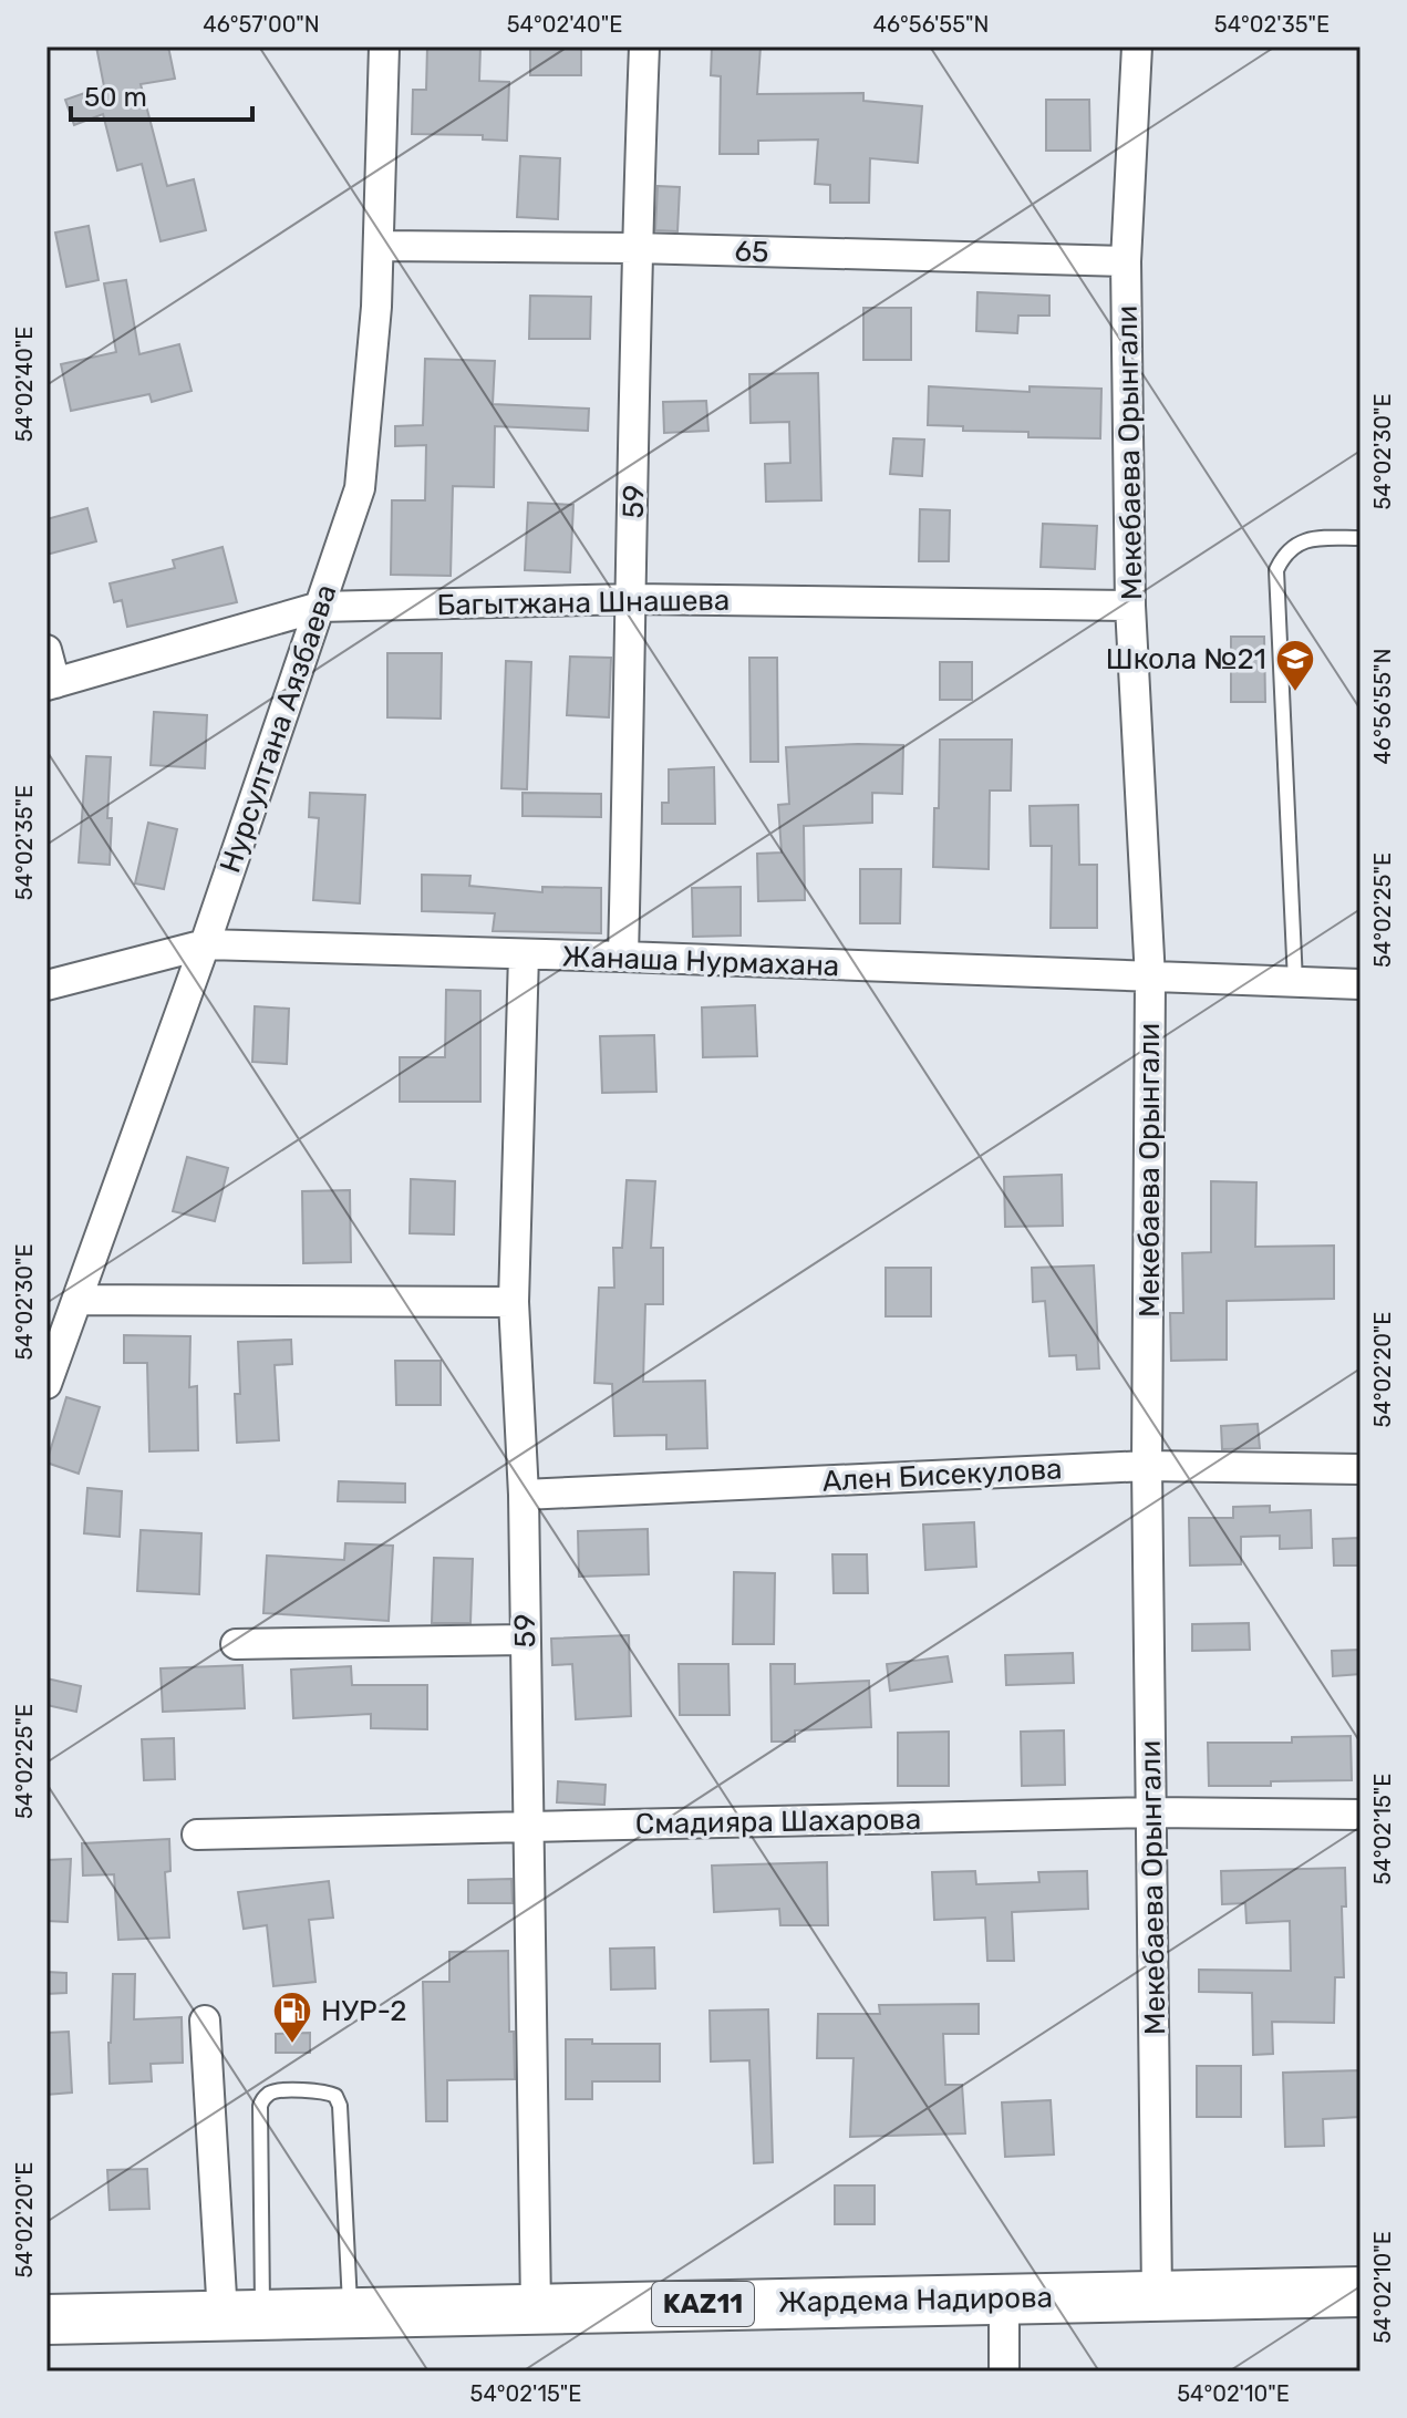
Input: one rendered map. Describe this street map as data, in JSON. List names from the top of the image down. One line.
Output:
{"streets":{"highway":["Жардема Надирова","KAZ11"],"street":["65","Мекебаева Орынгали","59","Багытжана Шнашева","Нурсултана Аязбаева","Жанаша Нурмахана","Ален Бисекулова","Смадияра Шахарова"]},"crossings":[["65","Мекебаева Орынгали"],["65","59"],["65","Нурсултана Аязбаева"],["Мекебаева Орынгали","Багытжана Шнашева"],["Мекебаева Орынгали","Жанаша Нурмахана"],["Мекебаева Орынгали","Ален Бисекулова"],["Мекебаева Орынгали","Смадияра Шахарова"],["Мекебаева Орынгали","Жардема Надирова"],["59","Багытжана Шнашева"],["59","Жанаша Нурмахана"],["59","Ален Бисекулова"],["59","Смадияра Шахарова"],["59","Жардема Надирова"],["Багытжана Шнашева","Нурсултана Аязбаева"],["Нурсултана Аязбаева","Жанаша Нурмахана"]],"places":{"school or university":["Школа №21"],"fuel station":["НУР-2"]},"scale_bar":"50 m","coordinates":["46°57'00\"N","54°02'40\"E","46°56'55\"N","54°02'35\"E","54°02'30\"E","54°02'25\"E","54°02'20\"E","54°02'15\"E","54°02'10\"E"]}
